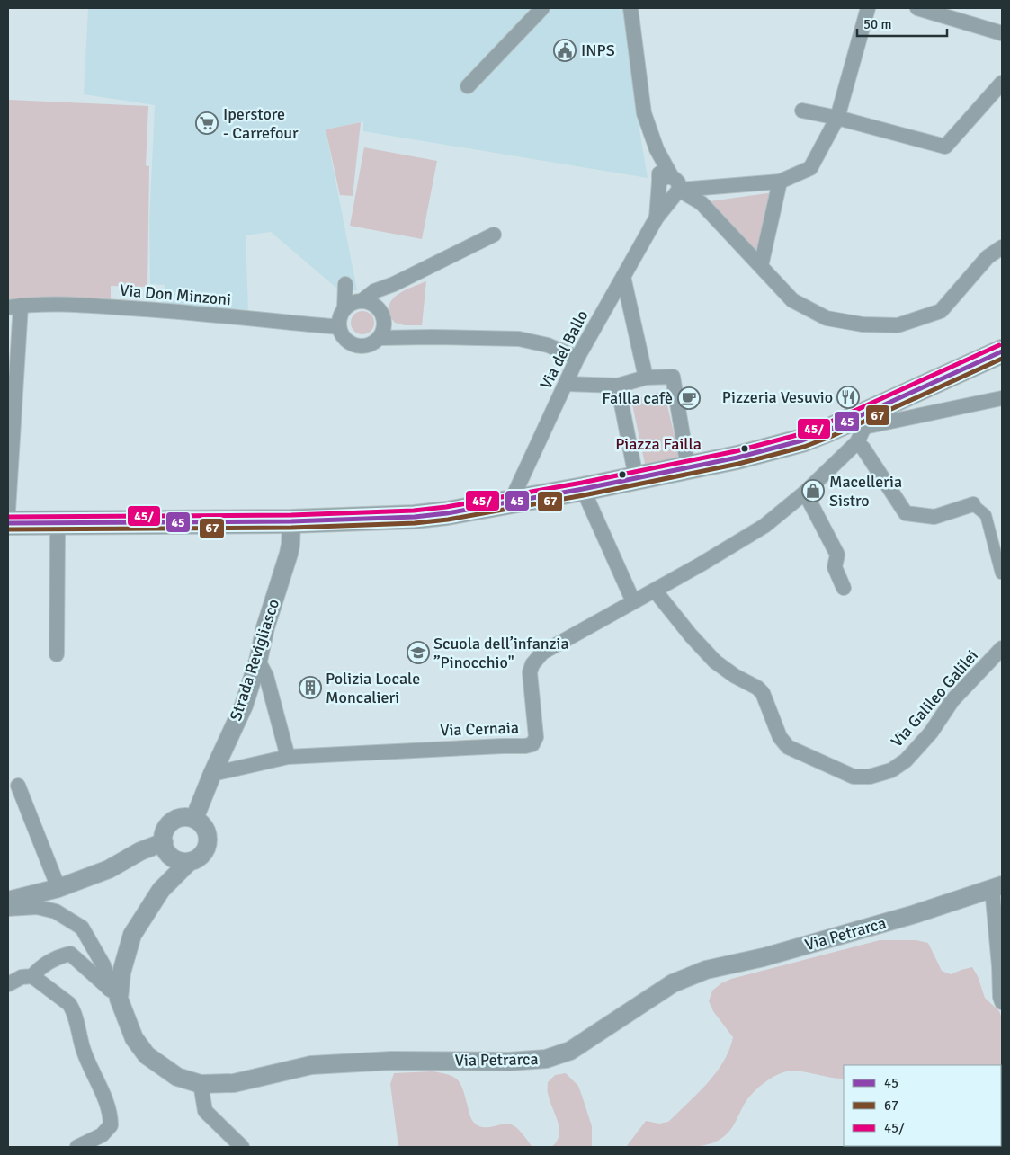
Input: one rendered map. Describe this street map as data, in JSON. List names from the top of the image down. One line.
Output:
{"streets":{"street":["Via Don Minzoni","Via del Ballo","Strada Revigliasco","Via Galileo Galilei","Via Cernaia","Via Petrarca"]},"crossings":[["Strada Revigliasco","Via Cernaia"],["Strada Revigliasco","Via Petrarca"],["Via Galileo Galilei","Via Cernaia"]],"parks":["Piazza Failla"],"places":{"public building":["INPS"],"supermarket":["Iperstore - Carrefour"],"restaurant":["Pizzeria Vesuvio"],"cafe":["Failla cafè"],"shop":["Macelleria Sistro"],"school or university":["Scuola dell’infanzia ”Pinocchio\""],"building":["Polizia Locale Moncalieri"]},"lines":["transit line 45/","transit line 45","transit line 67"],"legend":["45","67","45/"],"scale_bar":"50 m"}
